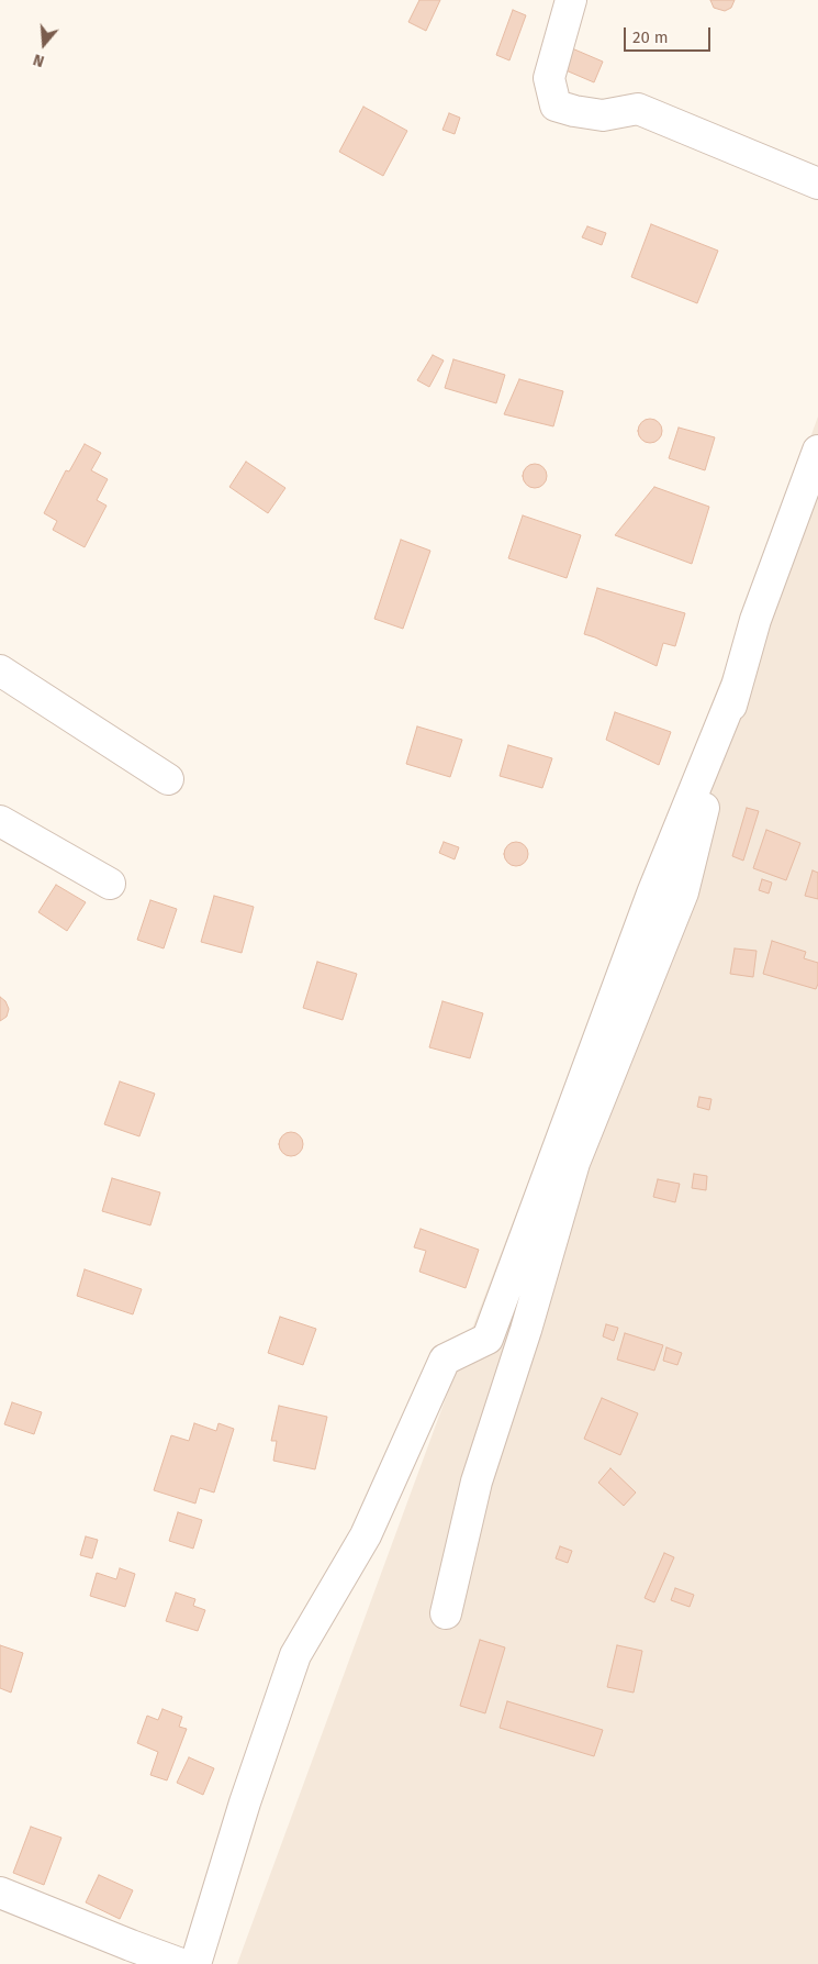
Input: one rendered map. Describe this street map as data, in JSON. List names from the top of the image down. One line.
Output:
{"scale_bar":"20 m","north":"bottom"}
